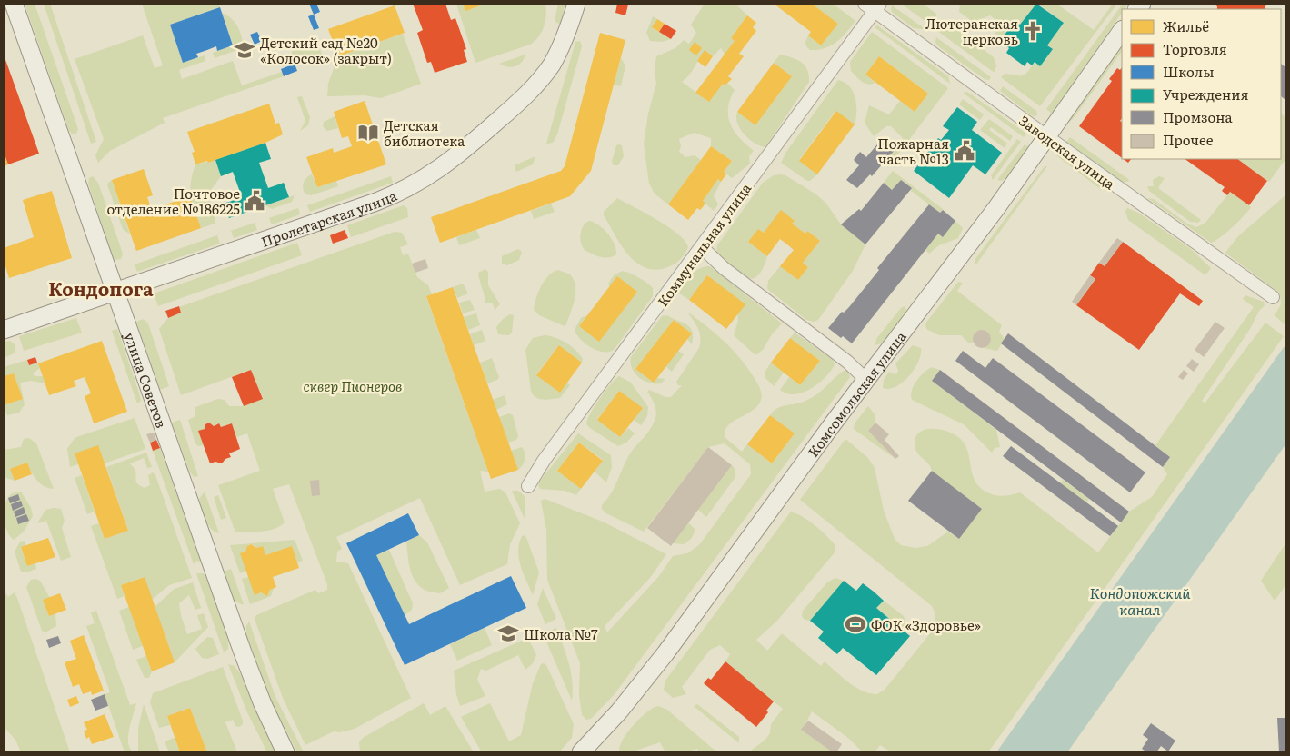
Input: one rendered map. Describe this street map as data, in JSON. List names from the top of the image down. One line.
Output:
{"streets":{"street":["Заводская улица","Пролетарская улица","Коммунальная улица","улица Советов","Комсомольская улица"]},"crossings":[["Заводская улица","Коммунальная улица"],["Заводская улица","Комсомольская улица"],["Пролетарская улица","улица Советов"]],"districts":["Кондопога"],"water":["Кондопожский канал"],"parks":["сквер Пионеров"],"places":{"church":["Лютеранская церковь"],"school or university":["Детский сад №20 «Колосок» (закрыт)","Школа №7"],"library":["Детская библиотека"],"public building":["Пожарная часть №13","Почтовое отделение №186225"],"sports":["ФОК «Здоровье»"]},"legend":["Жильё","Торговля","Школы","Учреждения","Промзона","Прочее"]}
